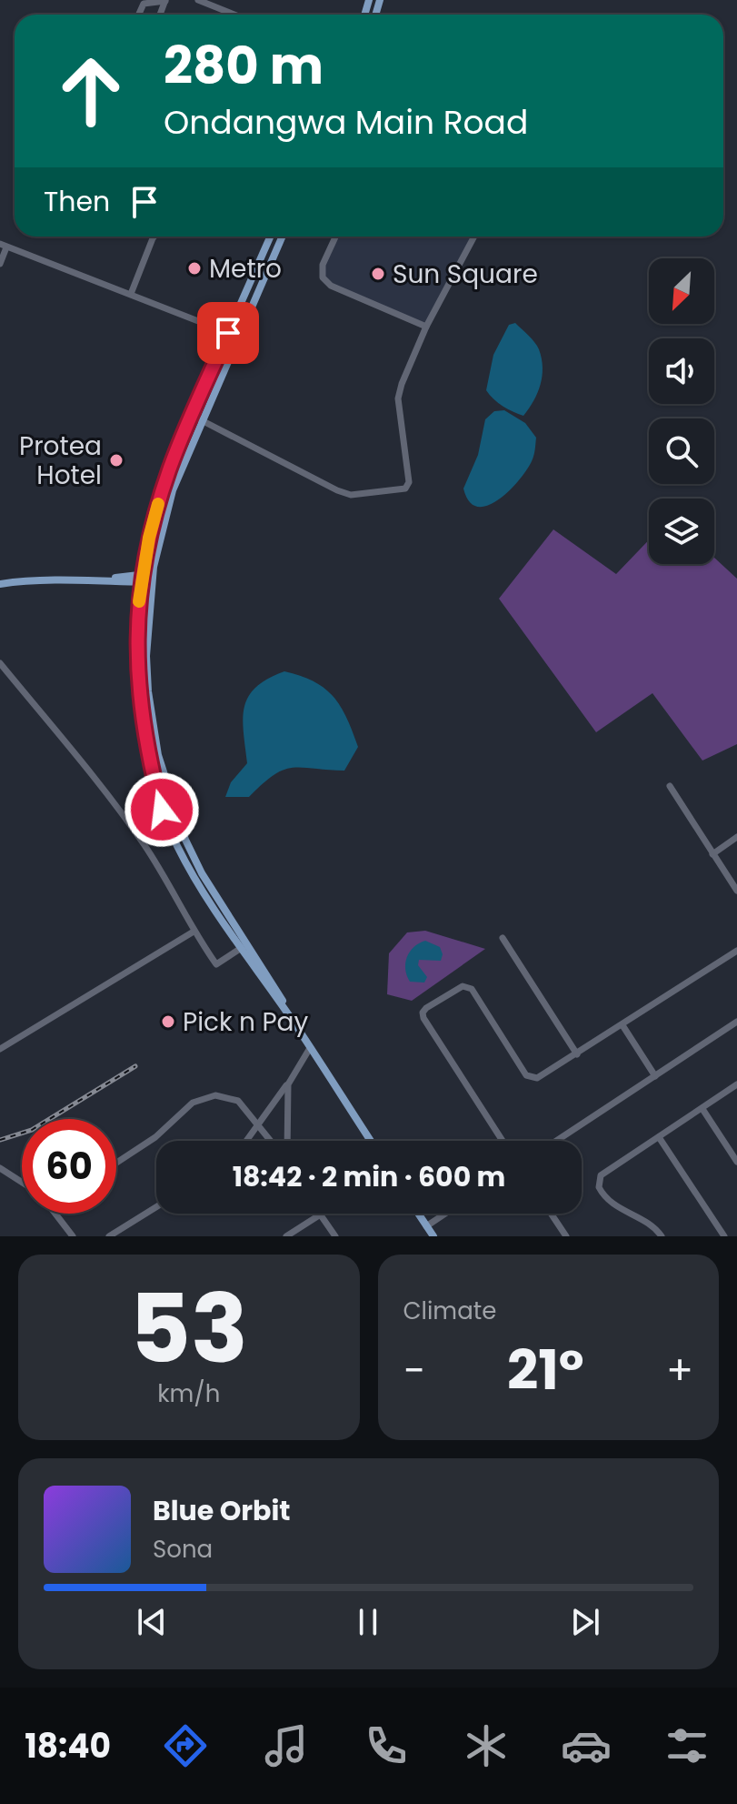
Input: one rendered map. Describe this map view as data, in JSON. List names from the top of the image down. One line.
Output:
{"places":["Metro","Sun Square","Protea Hotel","Pick n Pay"],"north":"bottom left","page":{"turn":["280 m","Ondangwa Main Road"],"then":"Then","limit":"60","trip":"18:42 · 2 min · 600 m","tile":[["53","km/h"],"Climate"],"heat":["−","21°","+"],"song":["Blue Orbit","Sona"],"tabs":"18:40"}}
